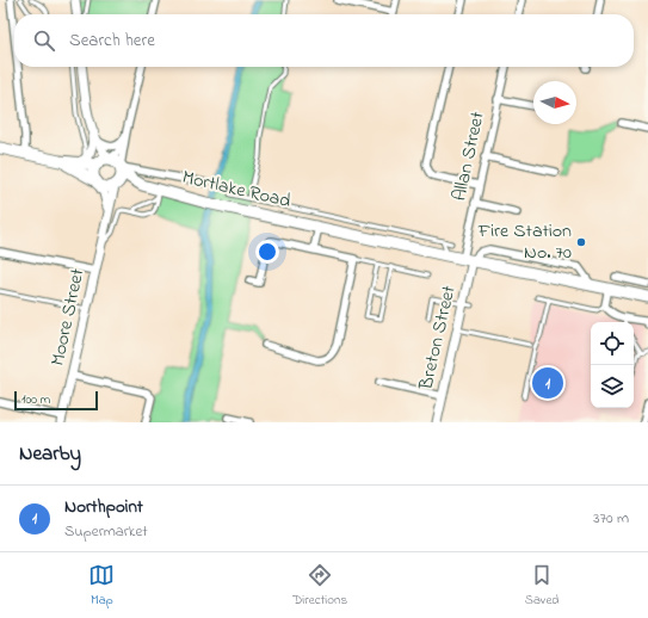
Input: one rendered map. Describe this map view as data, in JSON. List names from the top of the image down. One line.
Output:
{"streets":{"main road":["Mortlake Road"],"street":["Allan Street","Moore Street","Breton Street"]},"crossings":[["Allan Street","Mortlake Road"],["Allan Street","Breton Street"],["Mortlake Road","Moore Street"],["Mortlake Road","Breton Street"]],"places":["Fire Station No. 70"],"scale_bar":"100 m","north":"right","page":{"search":"Search here","pins":"1","scale":"100 m","heading":"Nearby","list":[{"mark":"1","name":"Northpoint","note":"Supermarket","value":"370 m"}],"nav":["Map","Directions","Saved"]}}
